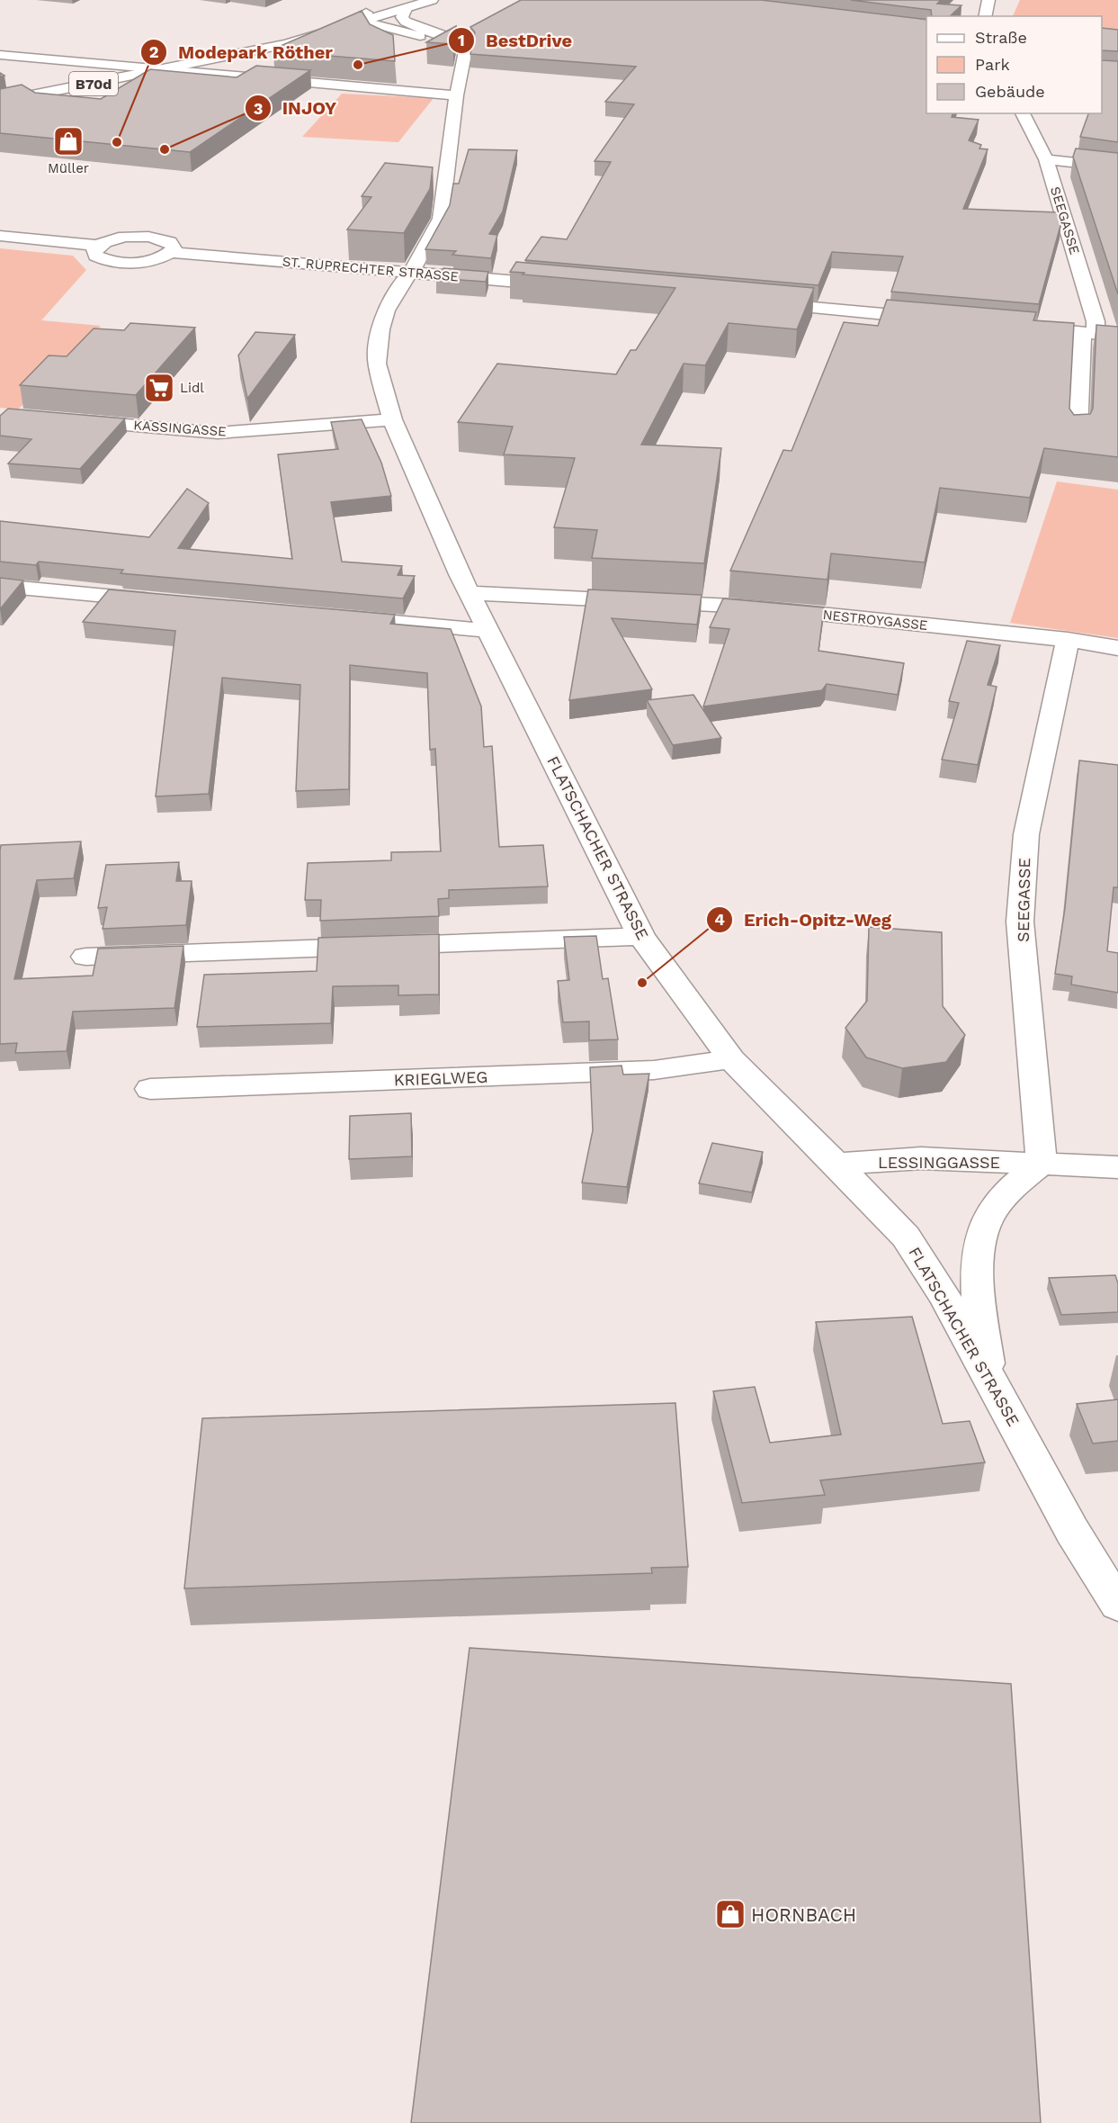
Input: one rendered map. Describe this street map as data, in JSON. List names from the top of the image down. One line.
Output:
{"streets":{"street":["B70d","SEEGASSE","ST. RUPRECHTER STRASSE","KASSINGASSE","NESTROYGASSE","FLATSCHACHER STRASSE","KRIEGLWEG","LESSINGGASSE"]},"crossings":[["SEEGASSE","NESTROYGASSE"],["SEEGASSE","LESSINGGASSE"],["ST. RUPRECHTER STRASSE","FLATSCHACHER STRASSE"],["KASSINGASSE","FLATSCHACHER STRASSE"],["NESTROYGASSE","FLATSCHACHER STRASSE"],["FLATSCHACHER STRASSE","KRIEGLWEG"],["FLATSCHACHER STRASSE","LESSINGGASSE"]],"places":{"other":["BestDrive","Modepark Röther","INJOY","Erich-Opitz-Weg"],"shop":["Müller","HORNBACH"],"supermarket":["Lidl"]},"legend":["Straße","Park","Gebäude"]}
